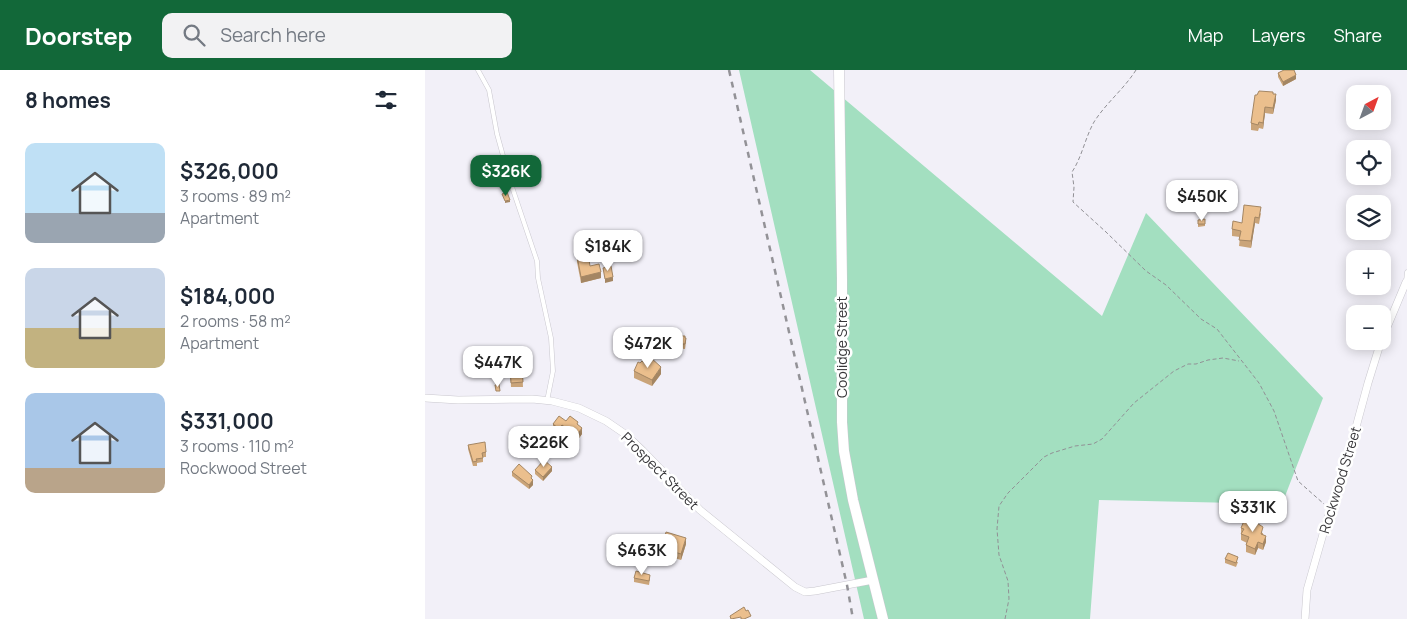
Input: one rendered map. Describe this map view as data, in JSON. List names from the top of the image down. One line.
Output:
{"streets":{"main road":["Coolidge Street"],"street":["Prospect Street","Rockwood Street"]},"crossings":[["Coolidge Street","Prospect Street"]],"north":"top right","page":{"header":"Doorstep","search":"Search here","nav":["Map","Layers","Share"],"heading":"8 homes","map_buttons":["+","−"],"list":[{"name":"$326,000","note":"3 rooms · 89 m² · Apartment"},{"name":"$184,000","note":"2 rooms · 58 m² · Apartment"},{"name":"$331,000","note":"3 rooms · 110 m² · Rockwood Street"}],"price":["$326K","$450K","$184K","$472K","$447K","$226K","$331K","$463K"]}}
